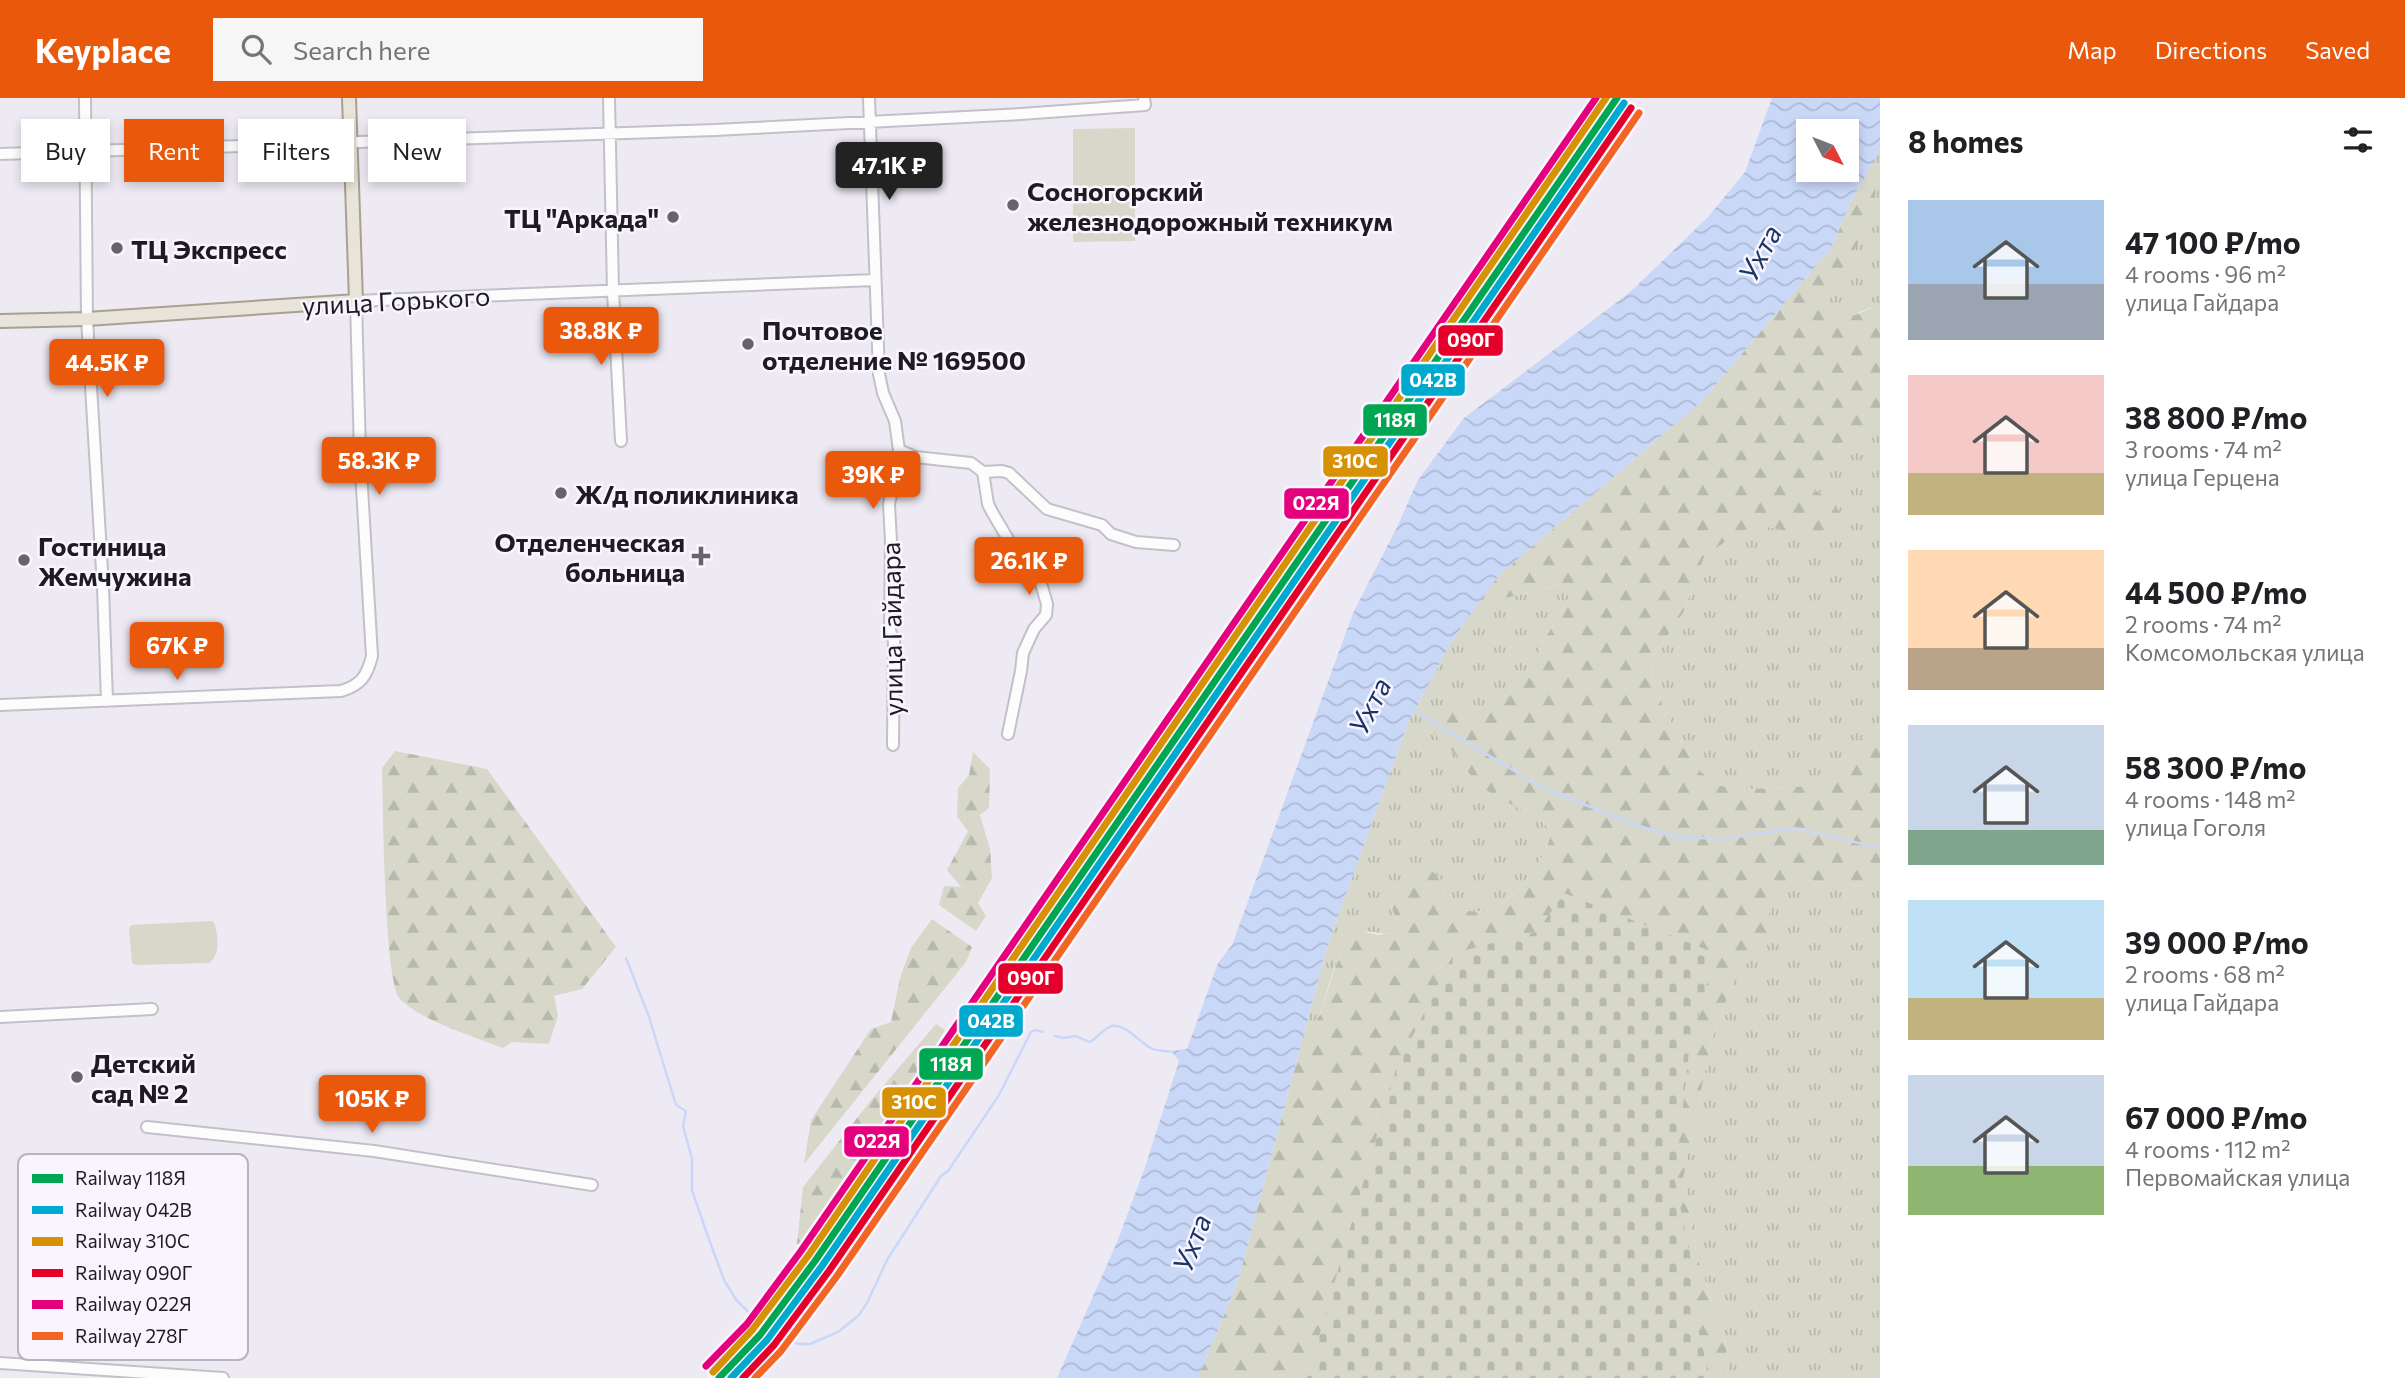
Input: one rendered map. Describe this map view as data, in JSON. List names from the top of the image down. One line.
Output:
{"streets":{"main road":["улица Горького"],"street":["улица Гайдара"]},"crossings":[["улица Горького","улица Гайдара"]],"water":["Ухта"],"places":{"other":["Сосногорский железнодорожный техникум","ТЦ \"Аркада\"","ТЦ Экспресс","Почтовое отделение № 169500","Ж/д поликлиника","Гостиница Жемчужина","Детский сад № 2"],"health":["Отделенческая больница"]},"lines":["rail line 118Я","rail line 310С","rail line 022Я","rail line 042В","rail line 090Г","rail line 278Г"],"legend":["Railway 118Я","Railway 042В","Railway 310С","Railway 090Г","Railway 022Я","Railway 278Г"],"north":"bottom right","page":{"header":"Keyplace","search":"Search here","nav":["Map","Directions","Saved"],"heading":"8 homes","chip":["Buy","Rent","Filters","New"],"price":["47.1K ₽","38.8K ₽","44.5K ₽","58.3K ₽","39K ₽","26.1K ₽","67K ₽","105K ₽"],"list":[{"name":"47 100 ₽/mo","note":"4 rooms · 96 m² · улица Гайдара"},{"name":"38 800 ₽/mo","note":"3 rooms · 74 m² · улица Герцена"},{"name":"44 500 ₽/mo","note":"2 rooms · 74 m² · Комсомольская улица"},{"name":"58 300 ₽/mo","note":"4 rooms · 148 m² · улица Гоголя"},{"name":"39 000 ₽/mo","note":"2 rooms · 68 m² · улица Гайдара"},{"name":"67 000 ₽/mo","note":"4 rooms · 112 m² · Первомайская улица"}]}}
